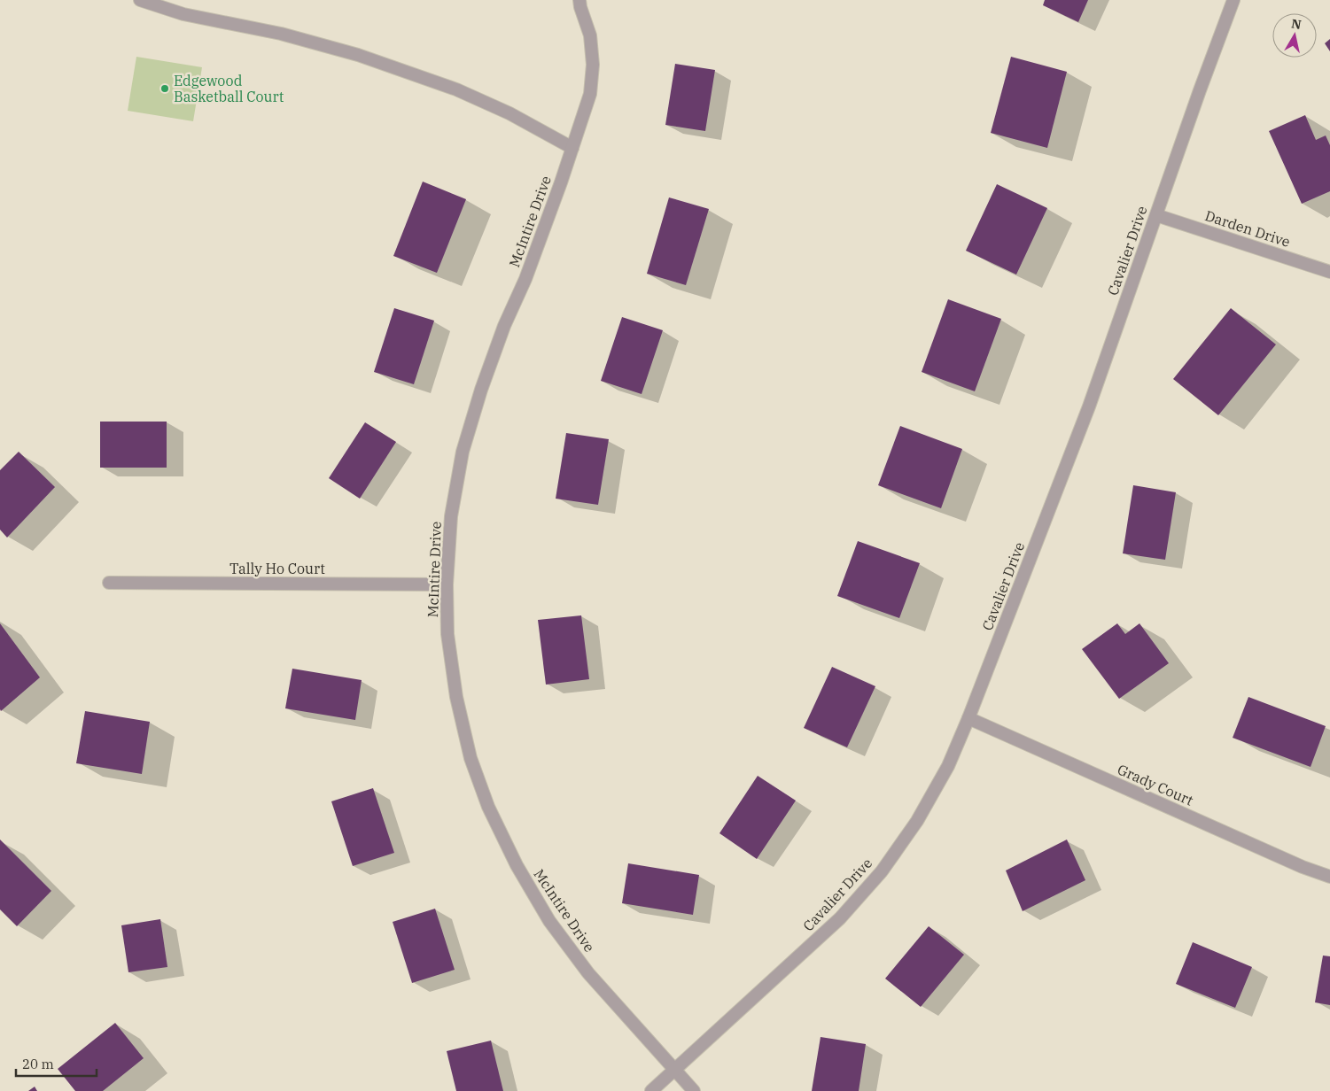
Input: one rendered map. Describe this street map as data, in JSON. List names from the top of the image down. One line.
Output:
{"streets":{"street":["McIntire Drive","Darden Drive","Cavalier Drive","Tally Ho Court","Grady Court"]},"crossings":[["McIntire Drive","Cavalier Drive"],["McIntire Drive","Tally Ho Court"],["Darden Drive","Cavalier Drive"],["Cavalier Drive","Grady Court"]],"places":["Edgewood Basketball Court"],"scale_bar":"20 m","north":"top"}
